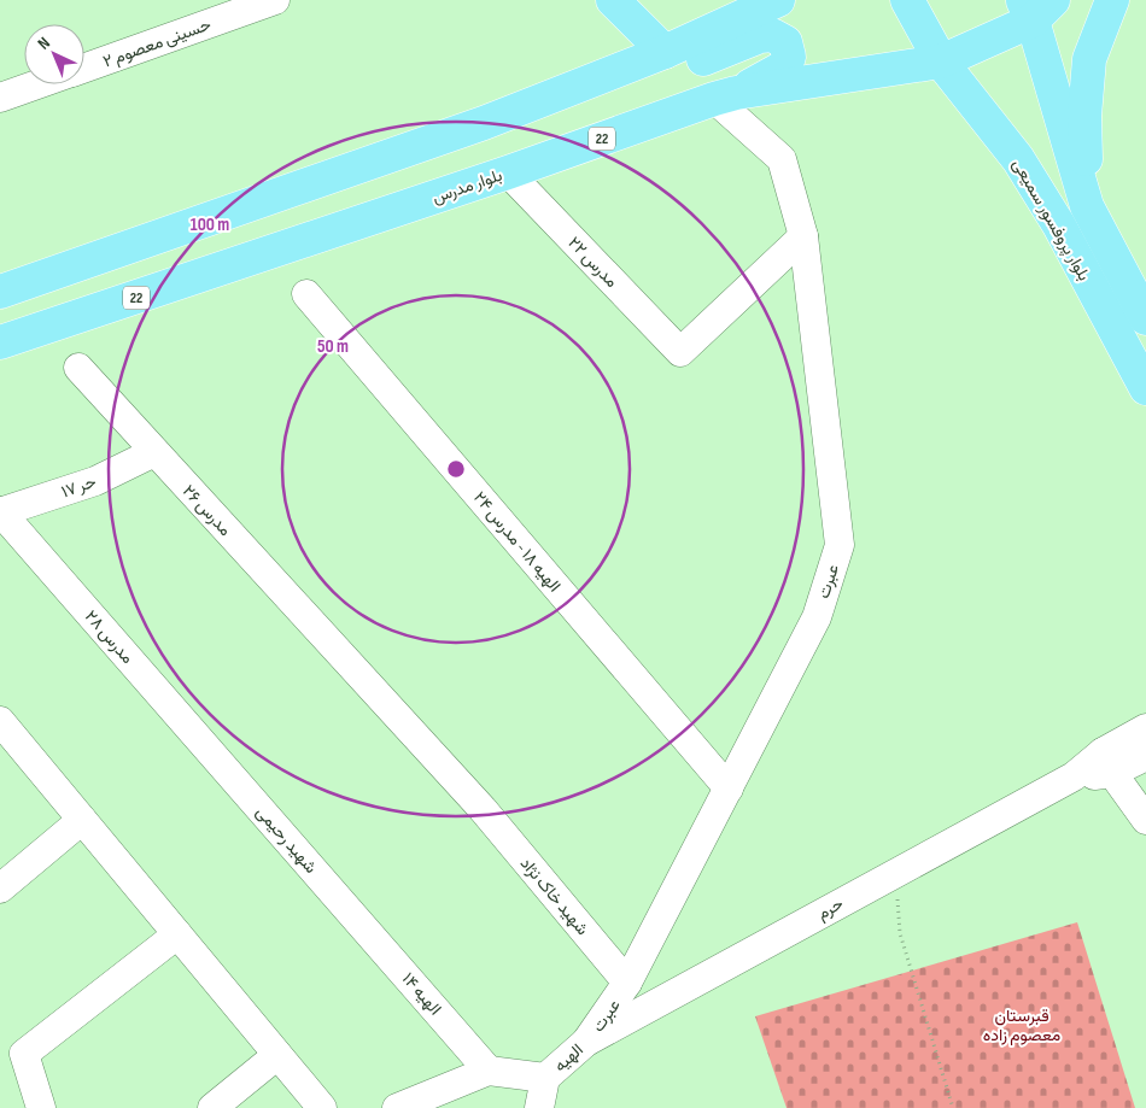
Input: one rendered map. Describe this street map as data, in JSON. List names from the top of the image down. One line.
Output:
{"streets":{"main road":["22","بلوار مدرس","بلوار پروفسور سمیعی"],"street":["حسینی معصوم ۲","مدرس ۲۲","حر ۱۷","مدرس ۲۶","الهیه ۱۸ - مدرس ۲۴","عبرت","مدرس ۲۸","شهید رحیمی","شهید خاک نژاد","حرم","الهیه ۱۴","الهیه"]},"crossings":[["22","بلوار مدرس"],["22","بلوار پروفسور سمیعی"],["بلوار مدرس","بلوار پروفسور سمیعی"],["بلوار مدرس","مدرس ۲۲"],["بلوار مدرس","عبرت"],["مدرس ۲۲","عبرت"],["حر ۱۷","مدرس ۲۶"],["حر ۱۷","مدرس ۲۸"],["مدرس ۲۶","شهید خاک نژاد"],["الهیه ۱۸ - مدرس ۲۴","عبرت"],["عبرت","شهید خاک نژاد"],["عبرت","حرم"],["عبرت","الهیه"],["مدرس ۲۸","شهید رحیمی"],["شهید رحیمی","الهیه ۱۴"],["حرم","الهیه"]],"parks":["قبرستان معصوم زاده"],"north":"top left","rings":["100 m","50 m"]}
